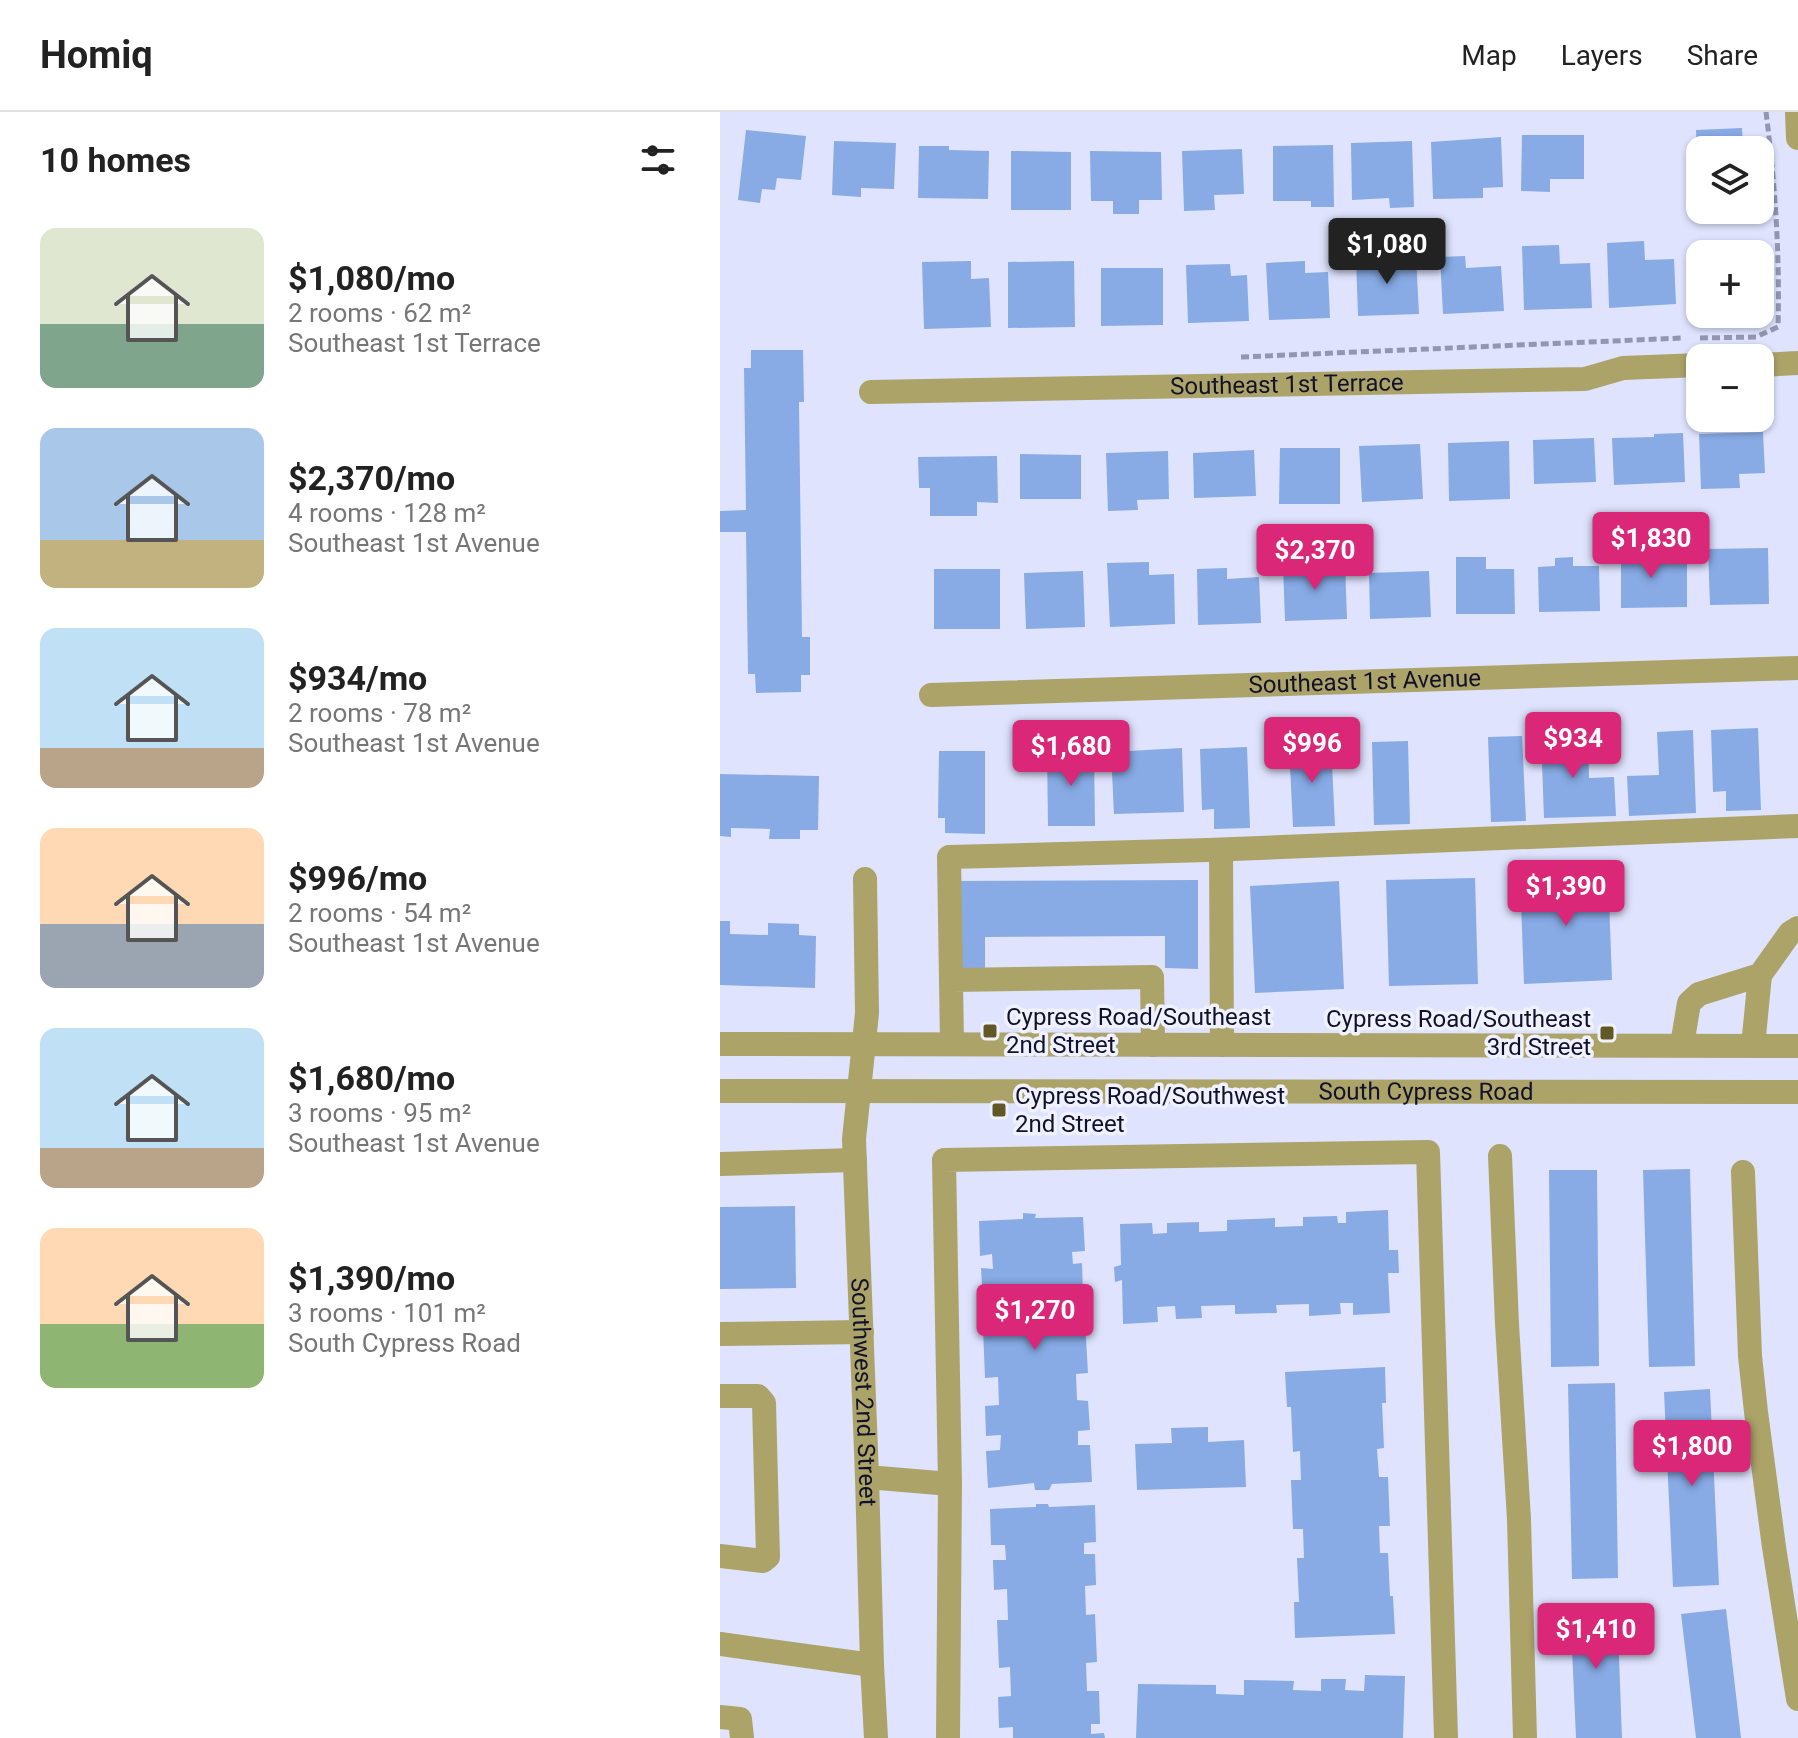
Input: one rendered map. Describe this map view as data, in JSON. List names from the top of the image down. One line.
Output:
{"streets":{"street":["Southeast 1st Terrace","Southeast 1st Avenue","South Cypress Road","Southwest 2nd Street"]},"crossings":[["South Cypress Road","Southwest 2nd Street"]],"places":{"transit":["Cypress Road/Southeast 2nd Street","Cypress Road/Southeast 3rd Street","Cypress Road/Southwest 2nd Street"]},"page":{"header":"Homiq","nav":["Map","Layers","Share"],"heading":"10 homes","map_buttons":["+","−"],"list":[{"name":"$1,080/mo","note":"2 rooms · 62 m² · Southeast 1st Terrace"},{"name":"$2,370/mo","note":"4 rooms · 128 m² · Southeast 1st Avenue"},{"name":"$934/mo","note":"2 rooms · 78 m² · Southeast 1st Avenue"},{"name":"$996/mo","note":"2 rooms · 54 m² · Southeast 1st Avenue"},{"name":"$1,680/mo","note":"3 rooms · 95 m² · Southeast 1st Avenue"},{"name":"$1,390/mo","note":"3 rooms · 101 m² · South Cypress Road"}],"price":["$1,080","$1,830","$2,370","$934","$996","$1,680","$1,390","$1,270","$1,800","$1,410"]}}
